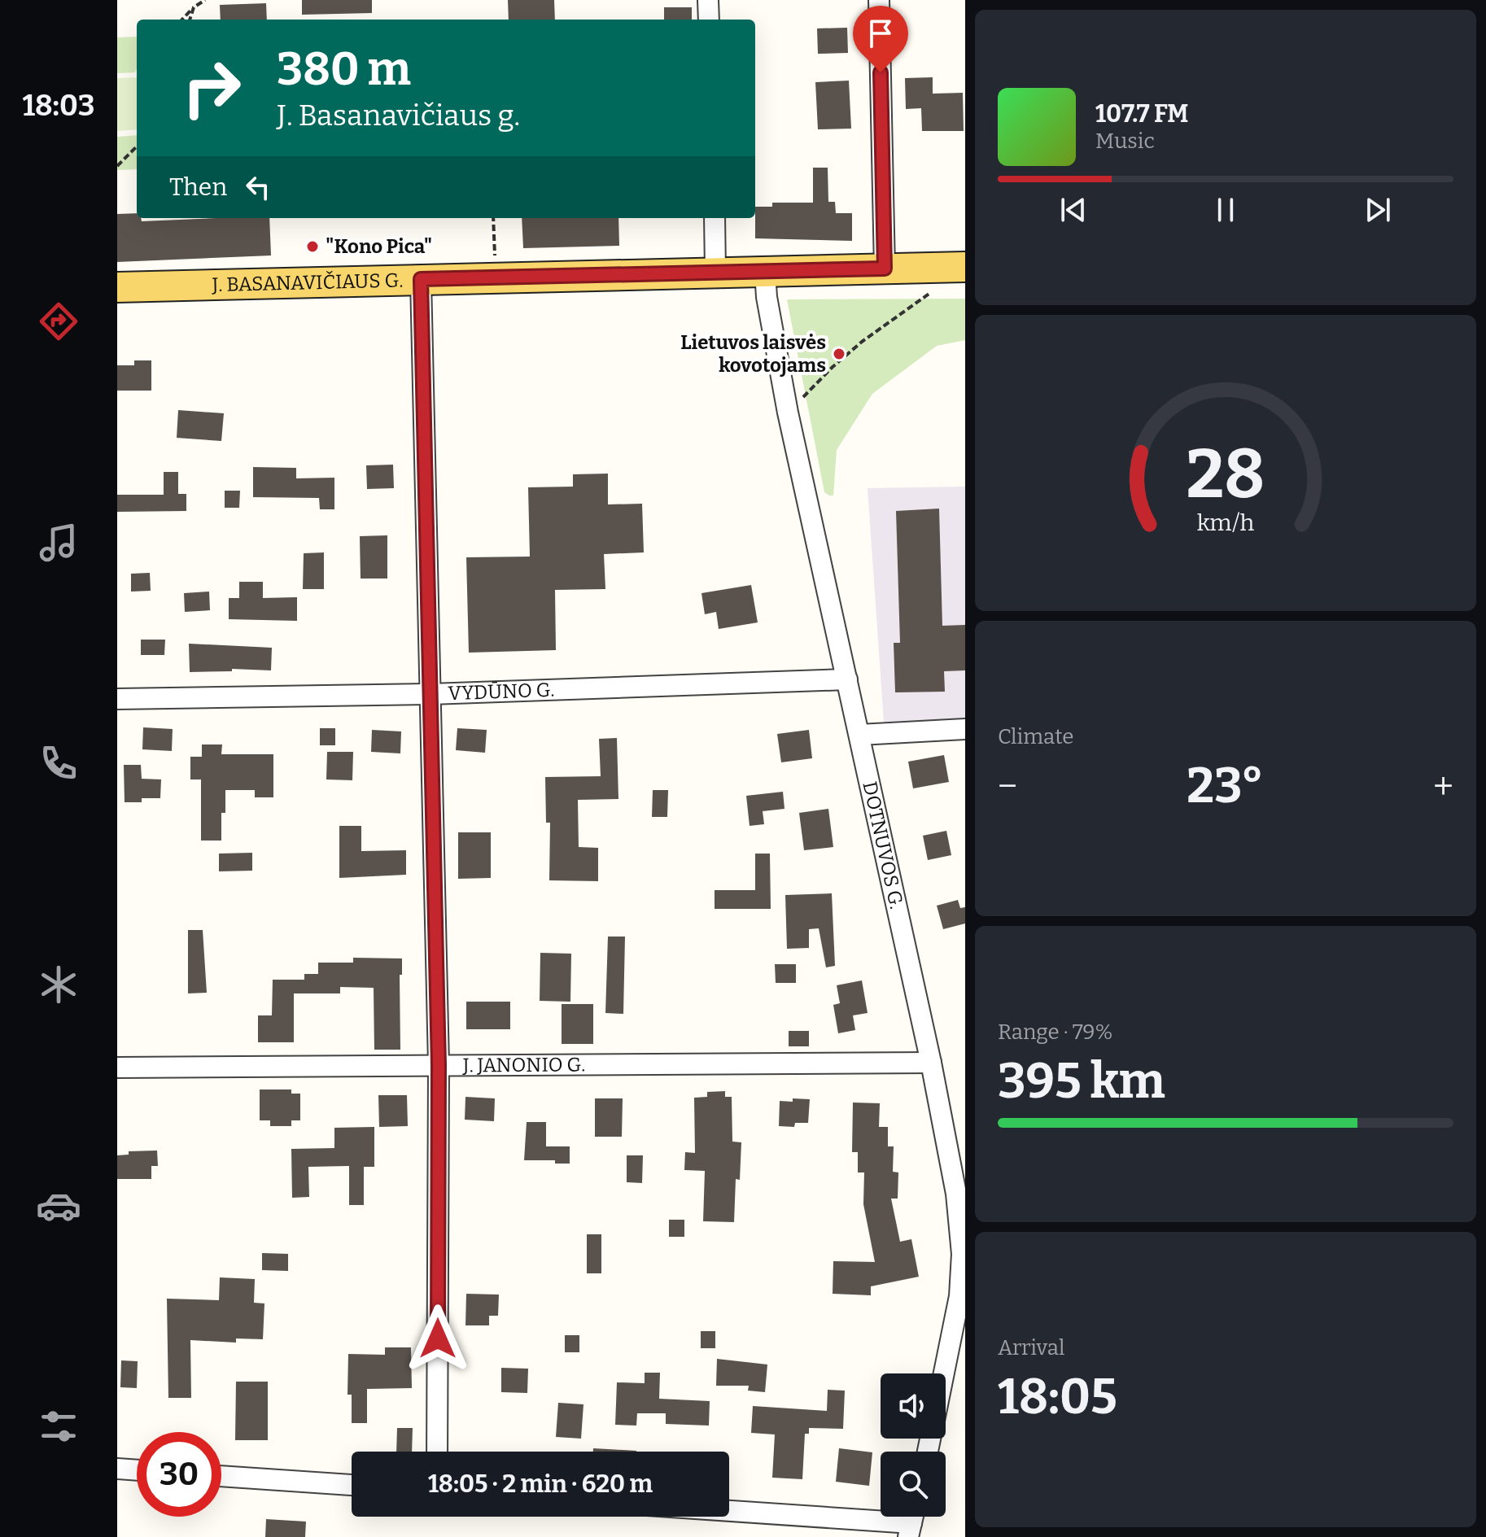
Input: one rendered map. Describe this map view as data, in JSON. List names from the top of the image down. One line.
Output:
{"streets":{"main road":["J. BASANAVIČIAUS G."],"street":["VYDŪNO G.","DOTNUVOS G.","J. JANONIO G."]},"crossings":[["J. BASANAVIČIAUS G.","DOTNUVOS G."],["VYDŪNO G.","DOTNUVOS G."],["DOTNUVOS G.","J. JANONIO G."]],"places":["\"Kono Pica\"","Lietuvos laisvės kovotojams"],"page":{"tabs":"18:03","turn":["380 m","J. Basanavičiaus g."],"song":["107.7 FM","Music"],"then":"Then","tile":["Climate",["Range · 79%","395 km"],["Arrival","18:05"]],"heat":["−","23°","+"],"limit":"30","trip":"18:05 · 2 min · 620 m","gauge":["28","km/h"]}}
